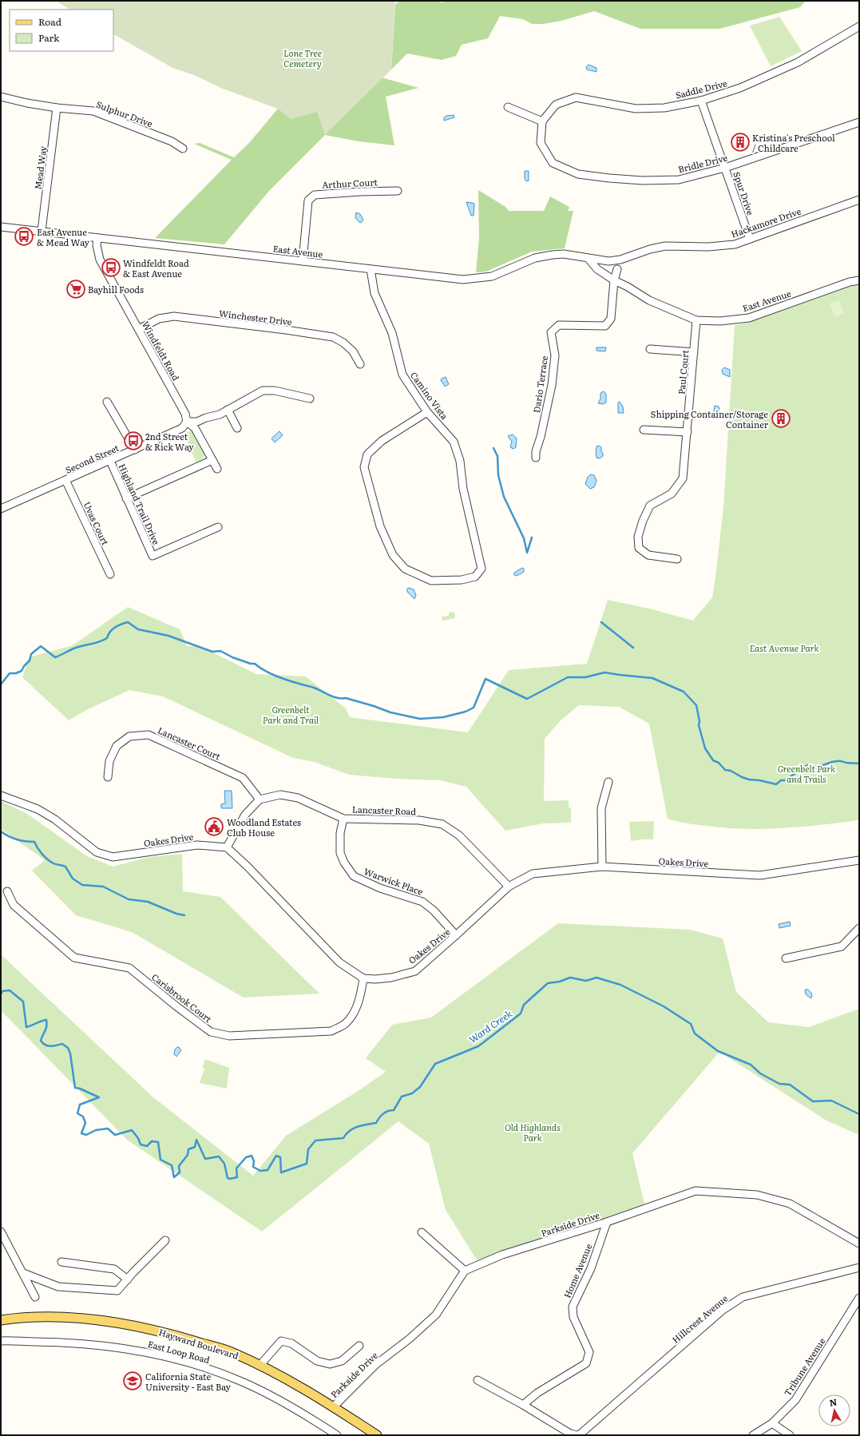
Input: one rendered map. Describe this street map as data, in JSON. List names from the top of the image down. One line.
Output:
{"streets":{"main road":["Hayward Boulevard"],"street":["Saddle Drive","Sulphur Drive","Bridle Drive","Mead Way","Arthur Court","Spur Drive","Hackamore Drive","East Avenue","Winchester Drive","Windfeldt Road","Paul Court","Dario Terrace","Camino Vista","Second Street","Highland Trail Drive","Uvas Court","Lancaster Court","Lancaster Road","Oakes Drive","Warwick Place","Carisbrook Court","Parkside Drive","Home Avenue","Hillcrest Avenue","East Loop Road","Tribune Avenue"]},"crossings":[["Saddle Drive","Bridle Drive"],["Saddle Drive","Spur Drive"],["Sulphur Drive","Mead Way"],["Bridle Drive","Spur Drive"],["Mead Way","East Avenue"],["Arthur Court","East Avenue"],["Spur Drive","Hackamore Drive"],["Hackamore Drive","East Avenue"],["East Avenue","Windfeldt Road"],["East Avenue","Paul Court"],["East Avenue","Dario Terrace"],["East Avenue","Camino Vista"],["Winchester Drive","Windfeldt Road"],["Windfeldt Road","Second Street"],["Second Street","Highland Trail Drive"],["Second Street","Uvas Court"],["Lancaster Court","Lancaster Road"],["Lancaster Road","Oakes Drive"],["Lancaster Road","Warwick Place"],["Oakes Drive","Warwick Place"],["Oakes Drive","Carisbrook Court"],["Parkside Drive","Home Avenue"],["Parkside Drive","Hayward Boulevard"],["Home Avenue","Hillcrest Avenue"]],"water":["Ward Creek"],"parks":["Lone Tree Cemetery","East Avenue Park","Greenbelt Park and Trail","Greenbelt Park and Trails","Old Highlands Park"],"places":{"building":["Kristina's Preschool / Childcare","Shipping Container/Storage Container"],"bus stop":["East Avenue & Mead Way","Windfeldt Road & East Avenue","2nd Street & Rick Way"],"supermarket":["Bayhill Foods"],"public building":["Woodland Estates Club House"],"school or university":["California State University - East Bay"]},"legend":["Road","Park"],"north":"top"}
